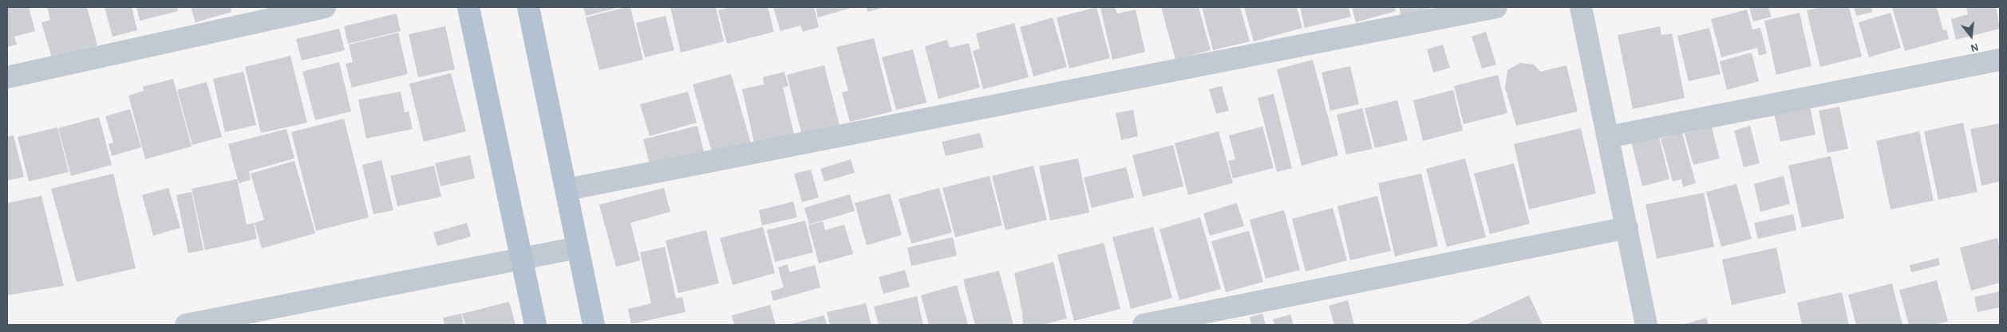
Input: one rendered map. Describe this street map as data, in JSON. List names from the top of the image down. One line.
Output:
{"north":"bottom"}
